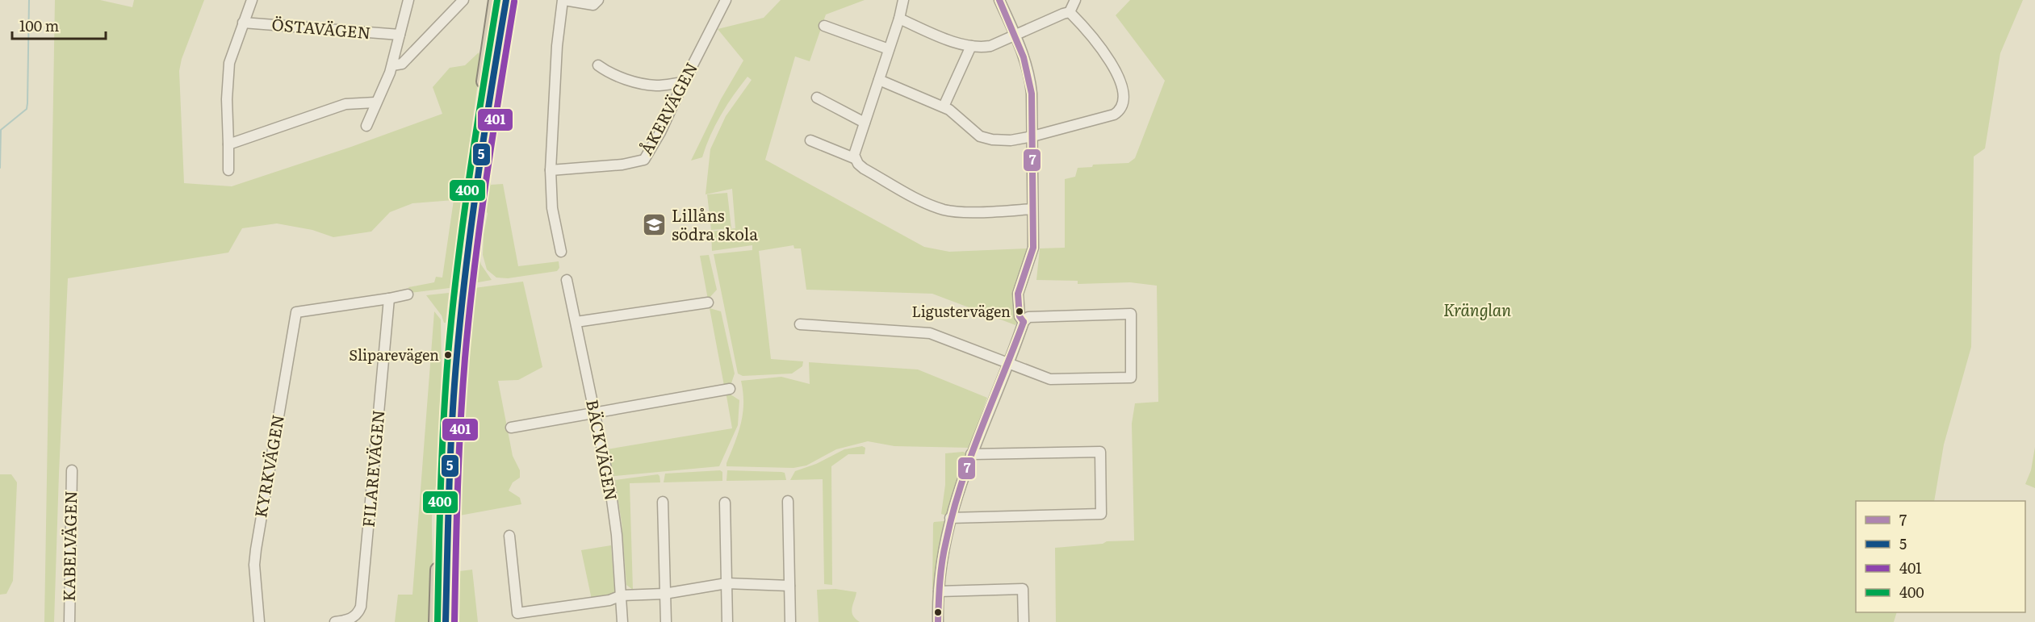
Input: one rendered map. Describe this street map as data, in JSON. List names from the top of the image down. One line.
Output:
{"streets":{"street":["ÖSTAVÄGEN","ÅKERVÄGEN","BÄCKVÄGEN","KYRKVÄGEN","FILAREVÄGEN","KABELVÄGEN"]},"crossings":[["KYRKVÄGEN","FILAREVÄGEN"]],"parks":["Kränglan"],"places":{"school or university":["Lillåns södra skola"],"other":["Ligustervägen","Sliparevägen"]},"lines":["transit line 7","transit line 5","transit line 400","transit line 401"],"legend":["7","5","401","400"],"scale_bar":"100 m"}
